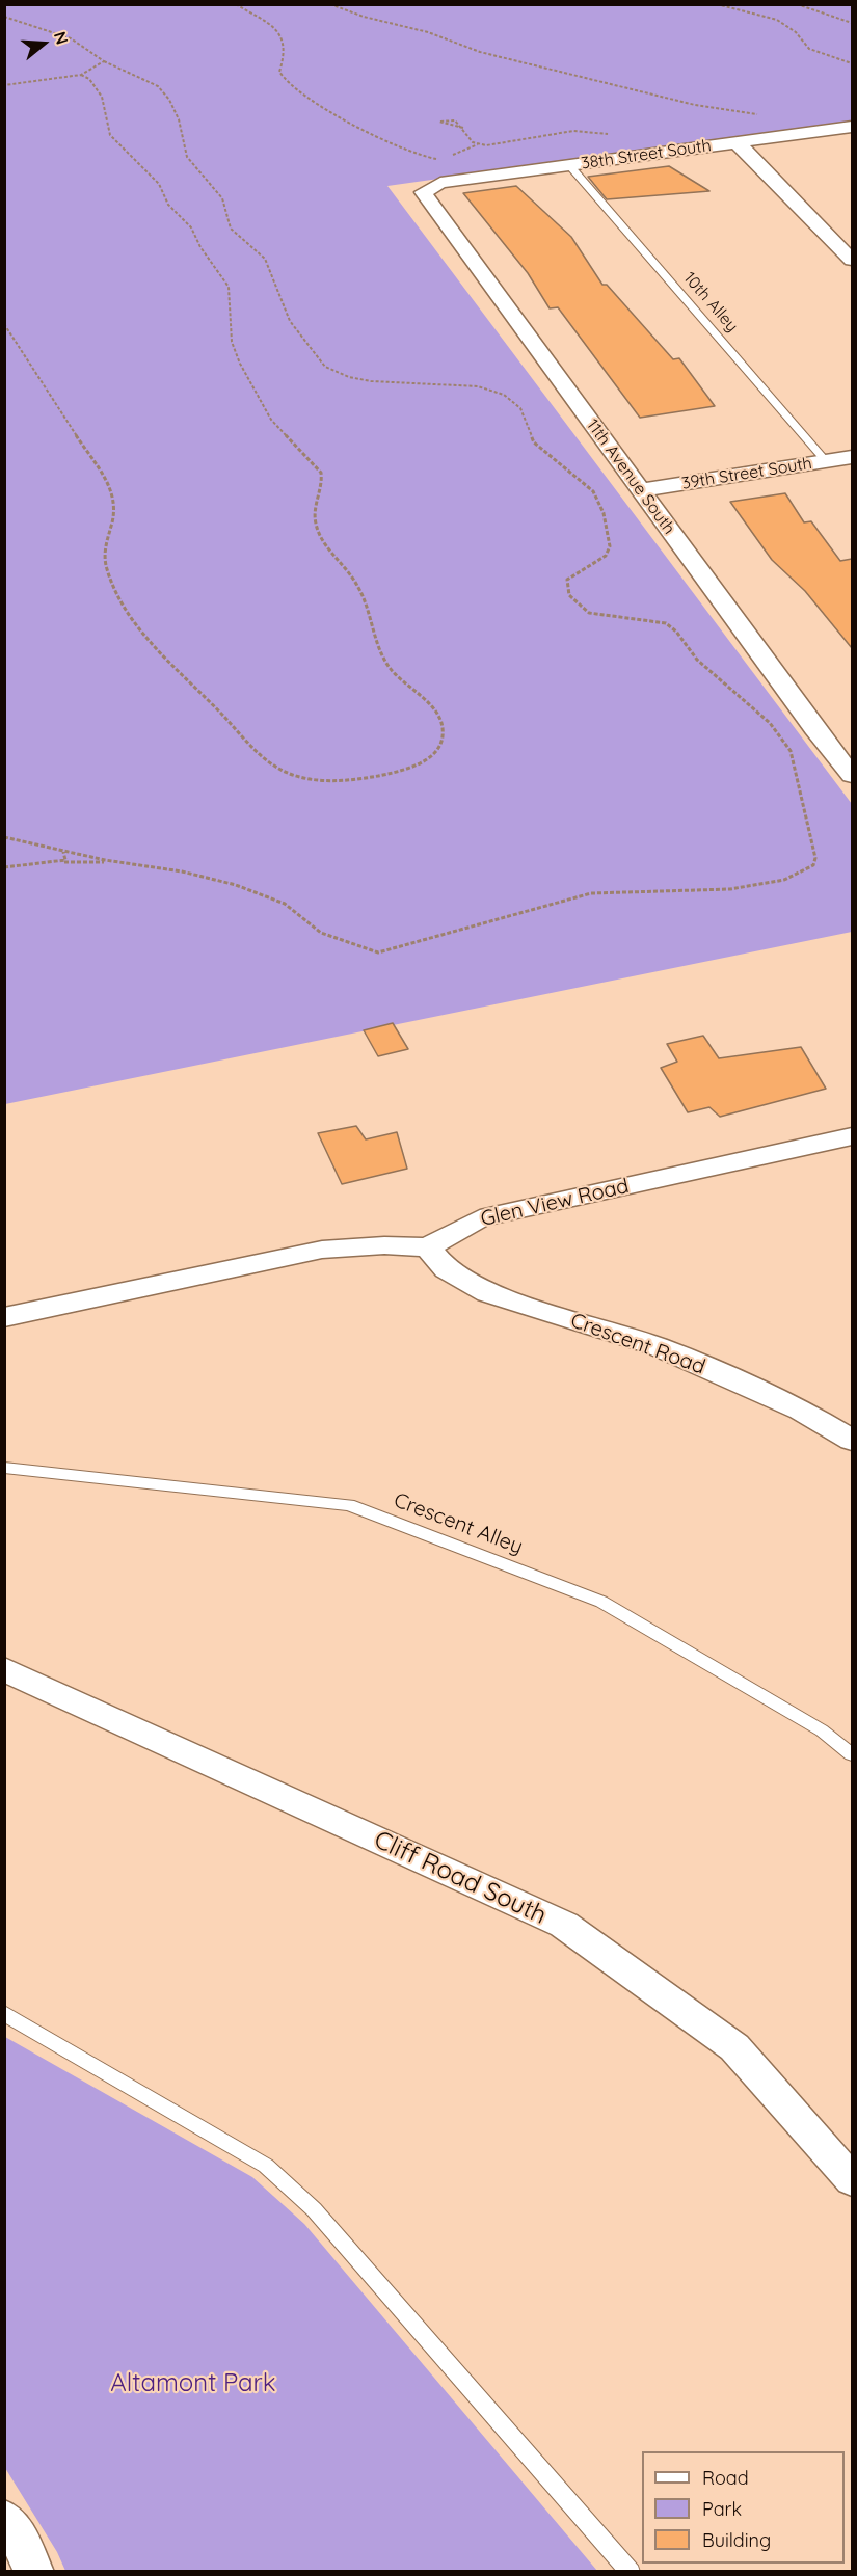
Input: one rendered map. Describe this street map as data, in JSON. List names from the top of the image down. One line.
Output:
{"streets":{"street":["38th Street South","39th Street South","11th Avenue South","Glen View Road","Crescent Road","Cliff Road South"],"lane":["10th Alley","Crescent Alley"]},"crossings":[["38th Street South","10th Alley"],["38th Street South","11th Avenue South"],["10th Alley","39th Street South"],["39th Street South","11th Avenue South"],["Glen View Road","Crescent Road"]],"parks":["Altamont Park"],"legend":["Road","Park","Building"],"north":"right"}
